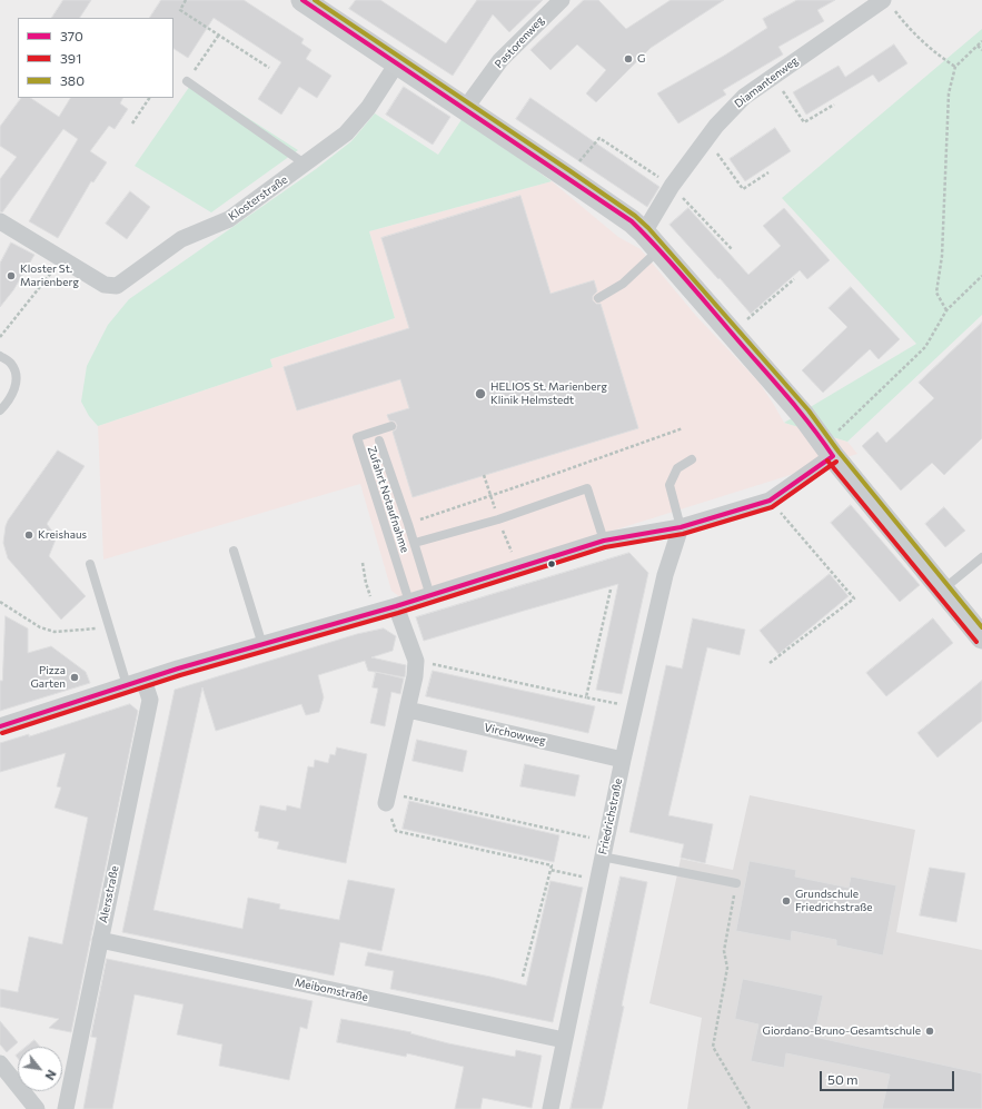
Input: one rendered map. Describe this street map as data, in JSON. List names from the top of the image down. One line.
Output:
{"streets":{"street":["Pastorenweg","Diamantenweg","Klosterstraße","Virchowweg","Friedrichstraße","Alersstraße","Meibomstraße"],"lane":["Zufahrt Notaufnahme"]},"crossings":[["Virchowweg","Friedrichstraße"],["Friedrichstraße","Meibomstraße"],["Alersstraße","Meibomstraße"]],"places":["G","Kloster St. Marienberg","HELIOS St. Marienberg Klinik Helmstedt","Kreishaus","Pizza Garten","Grundschule Friedrichstraße","Giordano-Bruno-Gesamtschule"],"lines":["transit line 370","transit line 380","transit line 391"],"legend":["370","391","380"],"scale_bar":"50 m","north":"bottom right"}
